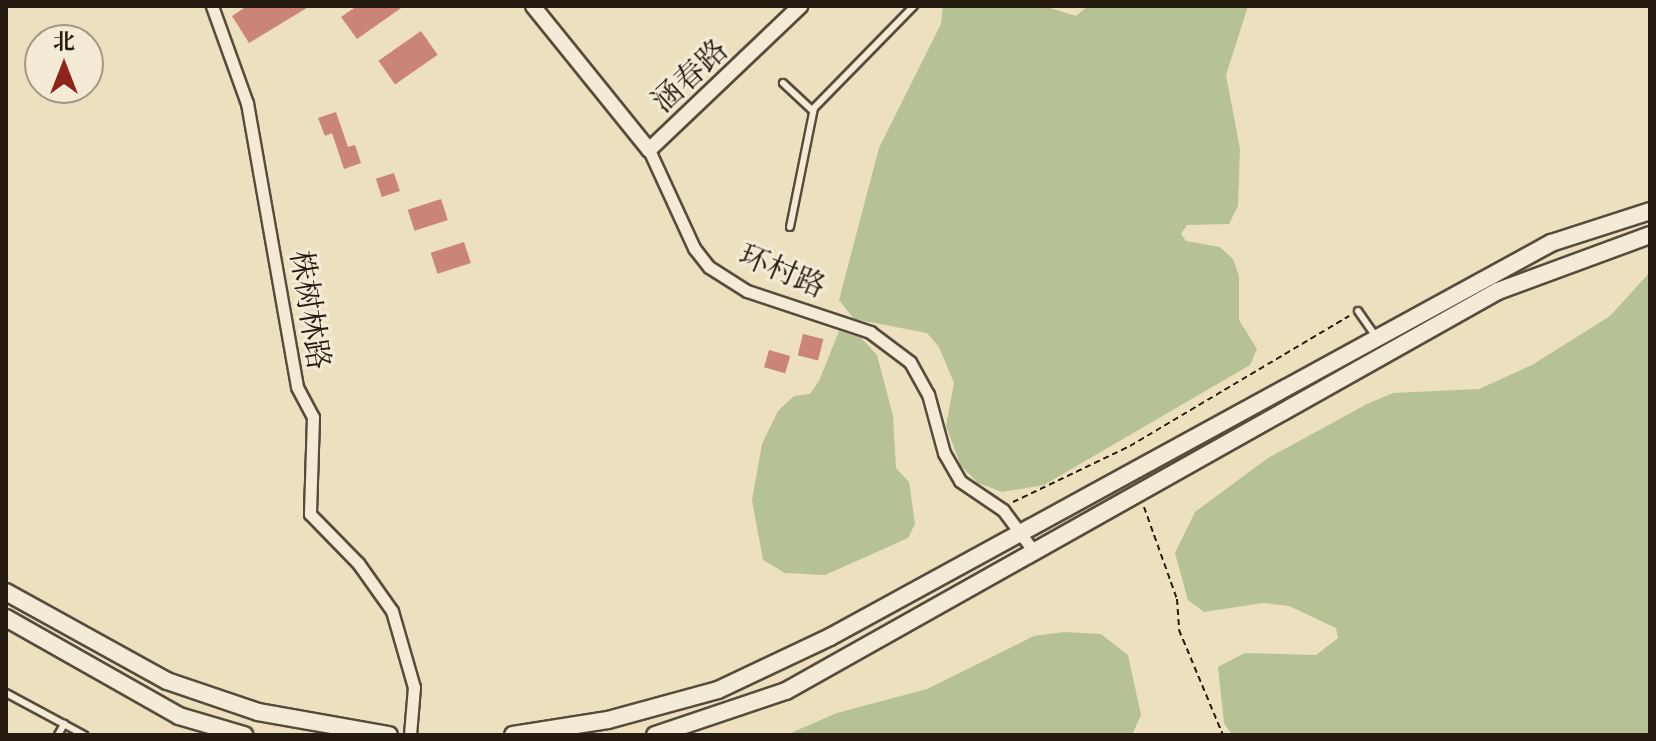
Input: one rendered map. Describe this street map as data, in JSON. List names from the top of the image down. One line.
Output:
{"streets":{"street":["涵春路","环村路","株树林路"]},"crossings":[["涵春路","环村路"]],"north":"top"}
